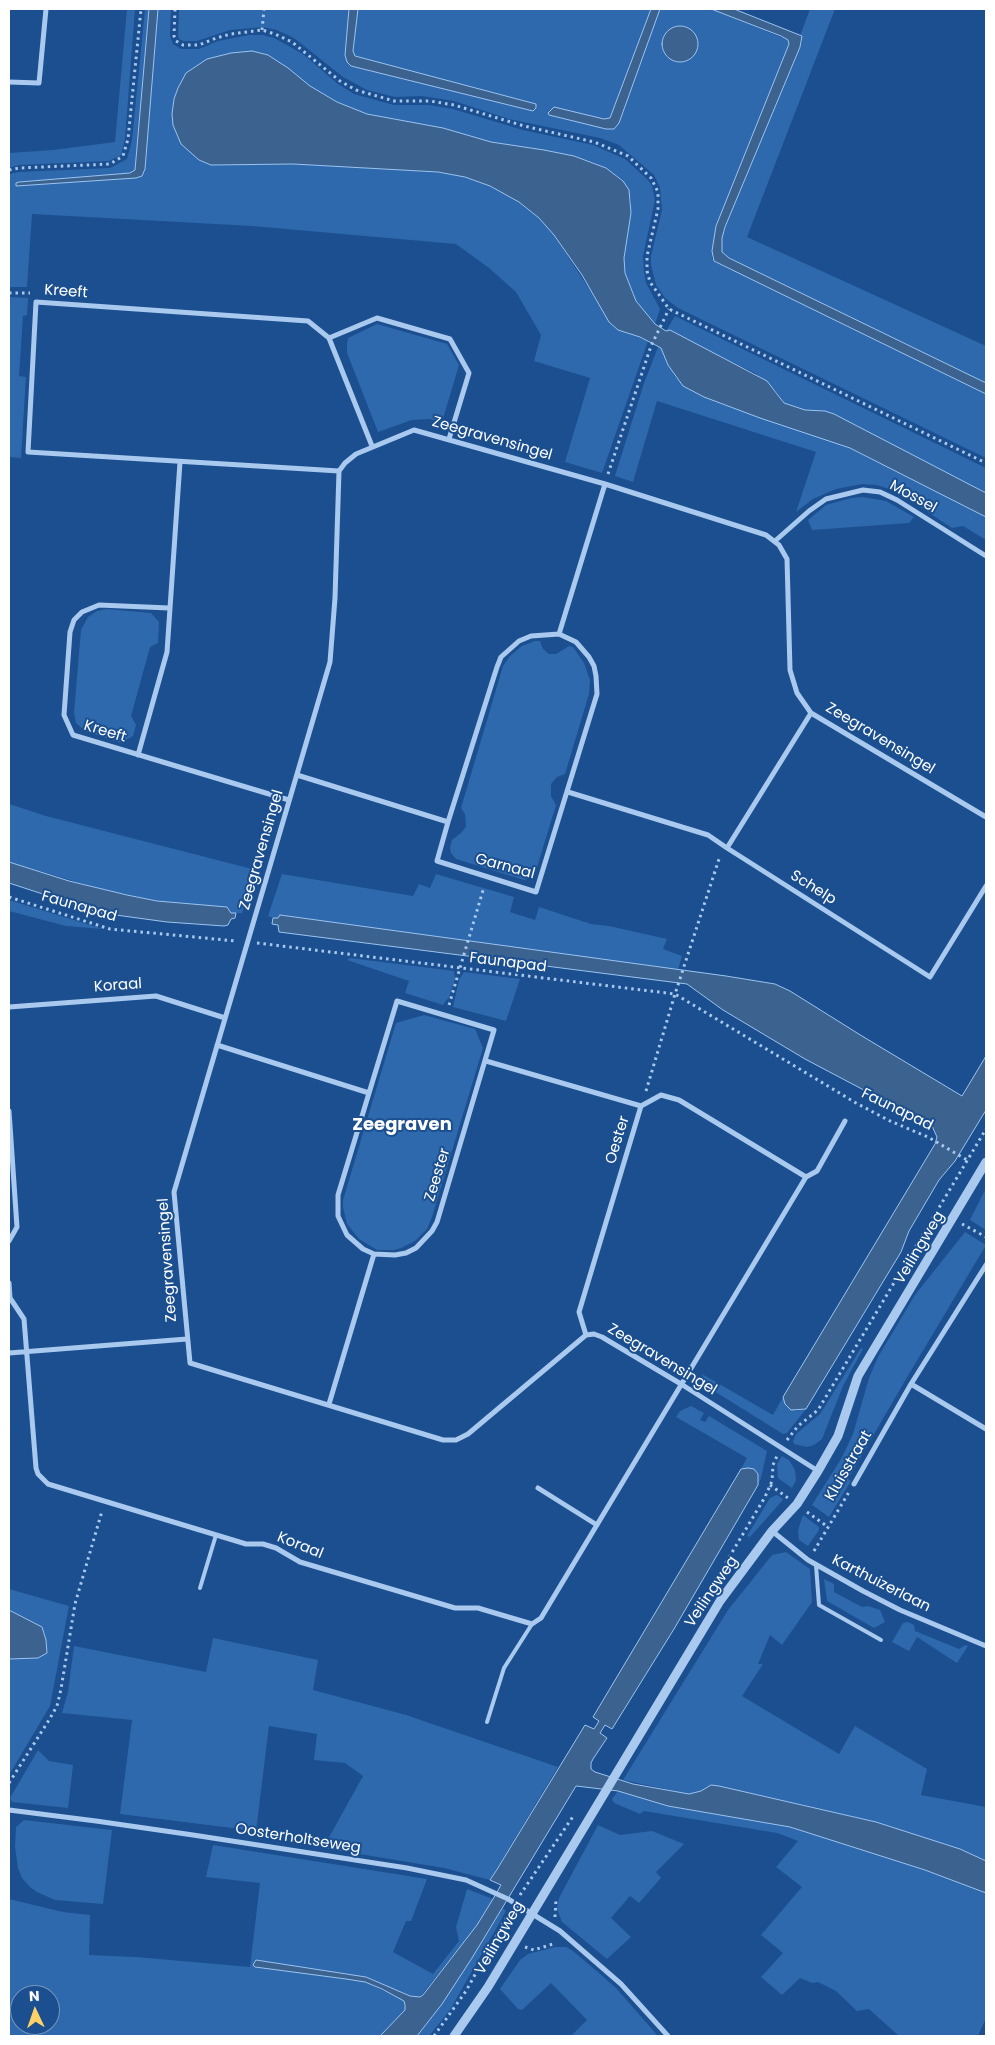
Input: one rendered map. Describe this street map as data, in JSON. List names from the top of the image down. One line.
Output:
{"streets":{"street":["Kreeft","Zeegravensingel","Mossel","Garnaal","Schelp","Koraal","Oester","Zeester","Veilingweg","Kluisstraat","Karthuizerlaan","Oosterholtseweg"],"path":["Faunapad"]},"crossings":[["Kreeft","Zeegravensingel"],["Zeegravensingel","Mossel"],["Zeegravensingel","Faunapad"],["Zeegravensingel","Koraal"],["Zeegravensingel","Oester"],["Zeegravensingel","Veilingweg"],["Faunapad","Veilingweg"],["Veilingweg","Karthuizerlaan"],["Veilingweg","Oosterholtseweg"],["Kluisstraat","Karthuizerlaan"]],"districts":["Zeegraven"],"north":"top"}
